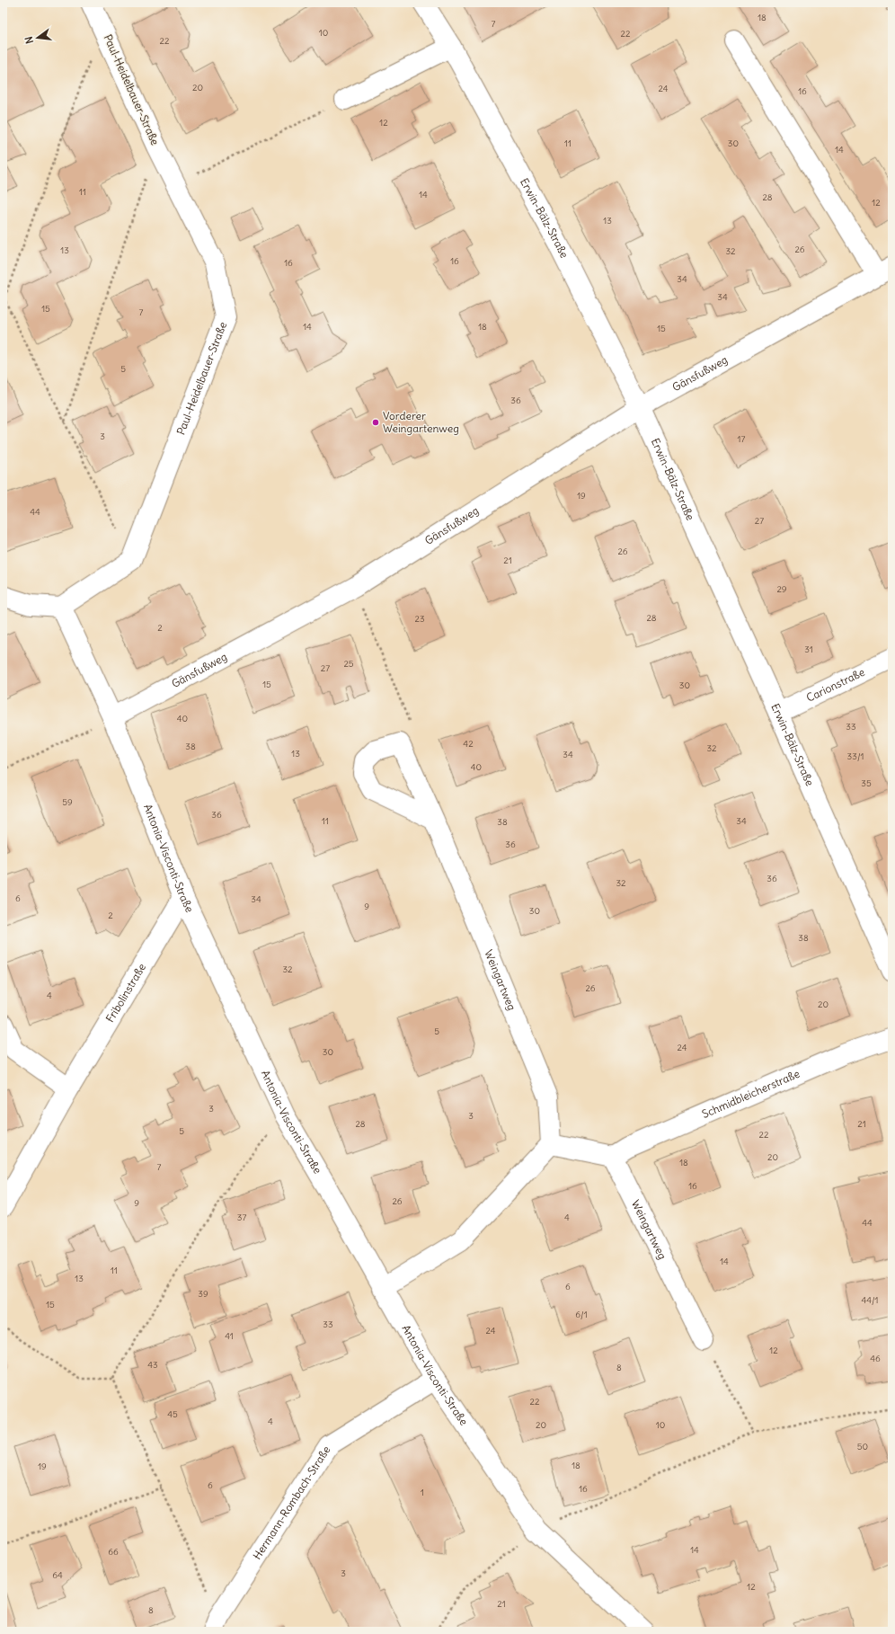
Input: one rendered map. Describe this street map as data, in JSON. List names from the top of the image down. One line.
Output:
{"streets":{"street":["Paul-Heidelbauer-Straße","Erwin-Bälz-Straße","Gänsfußweg","Carionstraße","Antonia-Visconti-Straße","Weingartweg","Fribolinstraße","Schmidbleicherstraße","Hermann-Rombach-Straße"]},"crossings":[["Erwin-Bälz-Straße","Gänsfußweg"],["Erwin-Bälz-Straße","Carionstraße"],["Gänsfußweg","Antonia-Visconti-Straße"],["Antonia-Visconti-Straße","Fribolinstraße"],["Antonia-Visconti-Straße","Hermann-Rombach-Straße"],["Weingartweg","Schmidbleicherstraße"]],"places":["Vorderer Weingartenweg"],"house_numbers":["18","7","10","22","22","20","24","16","12","11","30","14","11","14","28","12","13","26","13","32","16","16","34","34","15","7","14","18","15","5","36","3","17","19","44","27","26","21","29","28","23","2","31","25","27","15","30","40","33","42","38","32","13","34","33/1","40","35","59","36","11","34","38","36","36","32","6","34","9","30","2","38","32","26","4","20","5","24","30","3","3","28","21","5","22","20","18","7","16","26","9","37","4","44","14","11","13","6","39","44/1","15","6/1","33","24","41","12","46","43","8","22","45","4","20","10","50","18","19","6","16","1","14","66","3","64","12","21","8"],"north":"left"}
